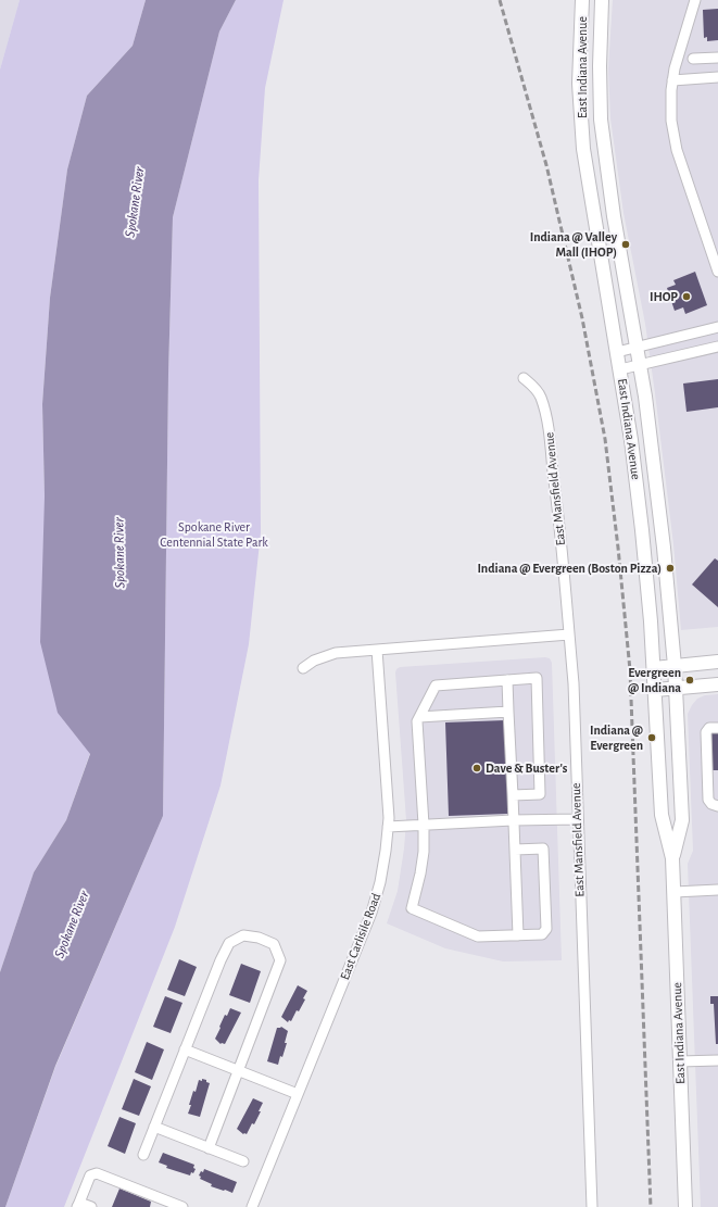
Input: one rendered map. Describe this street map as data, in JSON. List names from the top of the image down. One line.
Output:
{"streets":{"main road":["East Indiana Avenue"],"street":["East Mansfield Avenue","East Carlisile Road"]},"water":["Spokane River"],"parks":["Spokane River Centennial State Park"],"places":["Indiana @ Valley Mall (IHOP)","IHOP","Indiana @ Evergreen (Boston Pizza)","Evergreen @ Indiana","Indiana @ Evergreen","Dave & Buster's"]}
